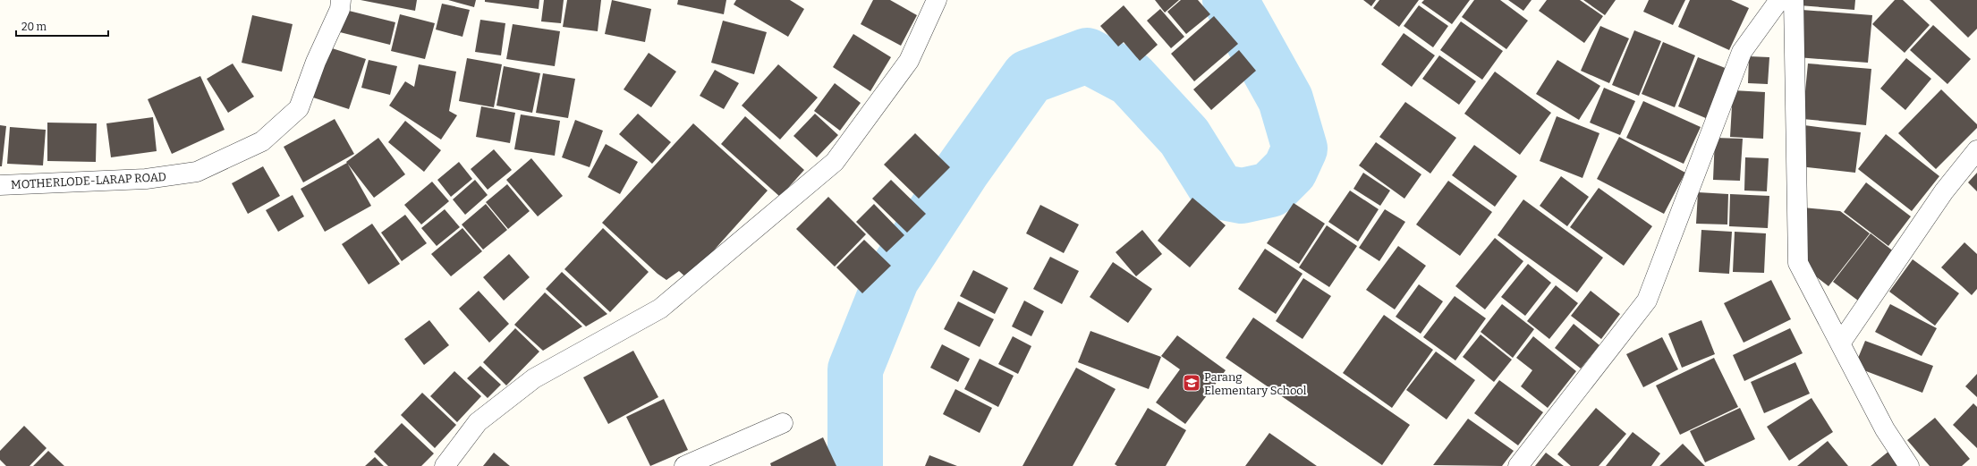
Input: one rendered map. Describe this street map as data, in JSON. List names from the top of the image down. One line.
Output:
{"streets":{"street":["MOTHERLODE-LARAP ROAD"]},"places":{"school or university":["Parang Elementary School"]},"scale_bar":"20 m"}
